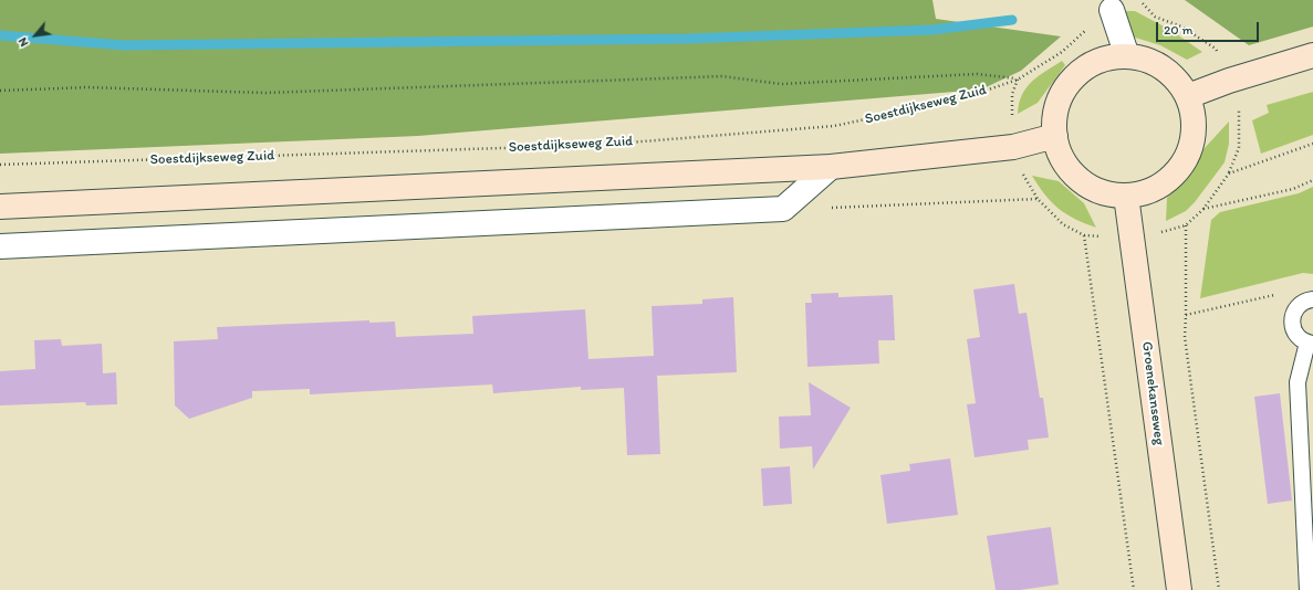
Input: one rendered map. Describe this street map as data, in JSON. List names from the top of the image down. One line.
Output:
{"streets":{"main road":["Groenekanseweg"],"path":["Soestdijkseweg Zuid"]},"scale_bar":"20 m","north":"bottom left"}
